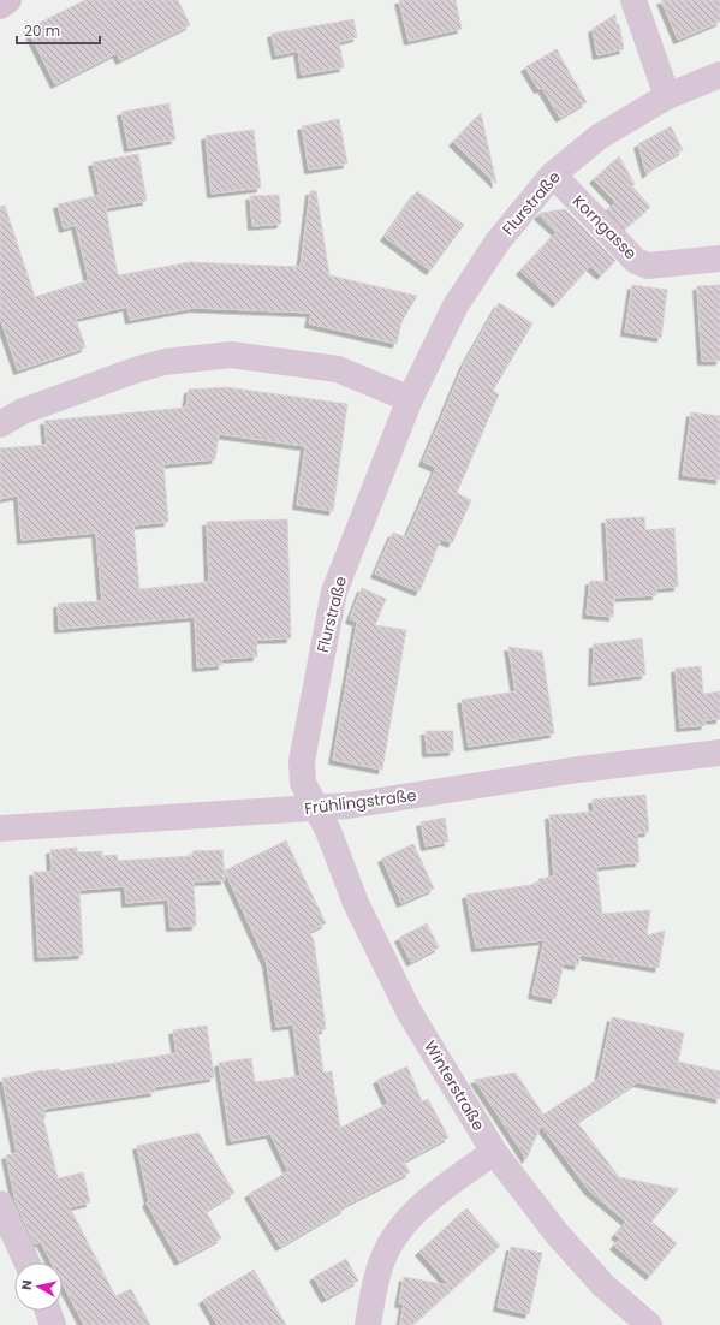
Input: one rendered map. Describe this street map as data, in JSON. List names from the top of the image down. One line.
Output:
{"streets":{"street":["Flurstraße","Korngasse","Frühlingstraße","Winterstraße"]},"crossings":[["Flurstraße","Korngasse"],["Flurstraße","Frühlingstraße"],["Flurstraße","Winterstraße"],["Frühlingstraße","Winterstraße"]],"scale_bar":"20 m","north":"left"}
